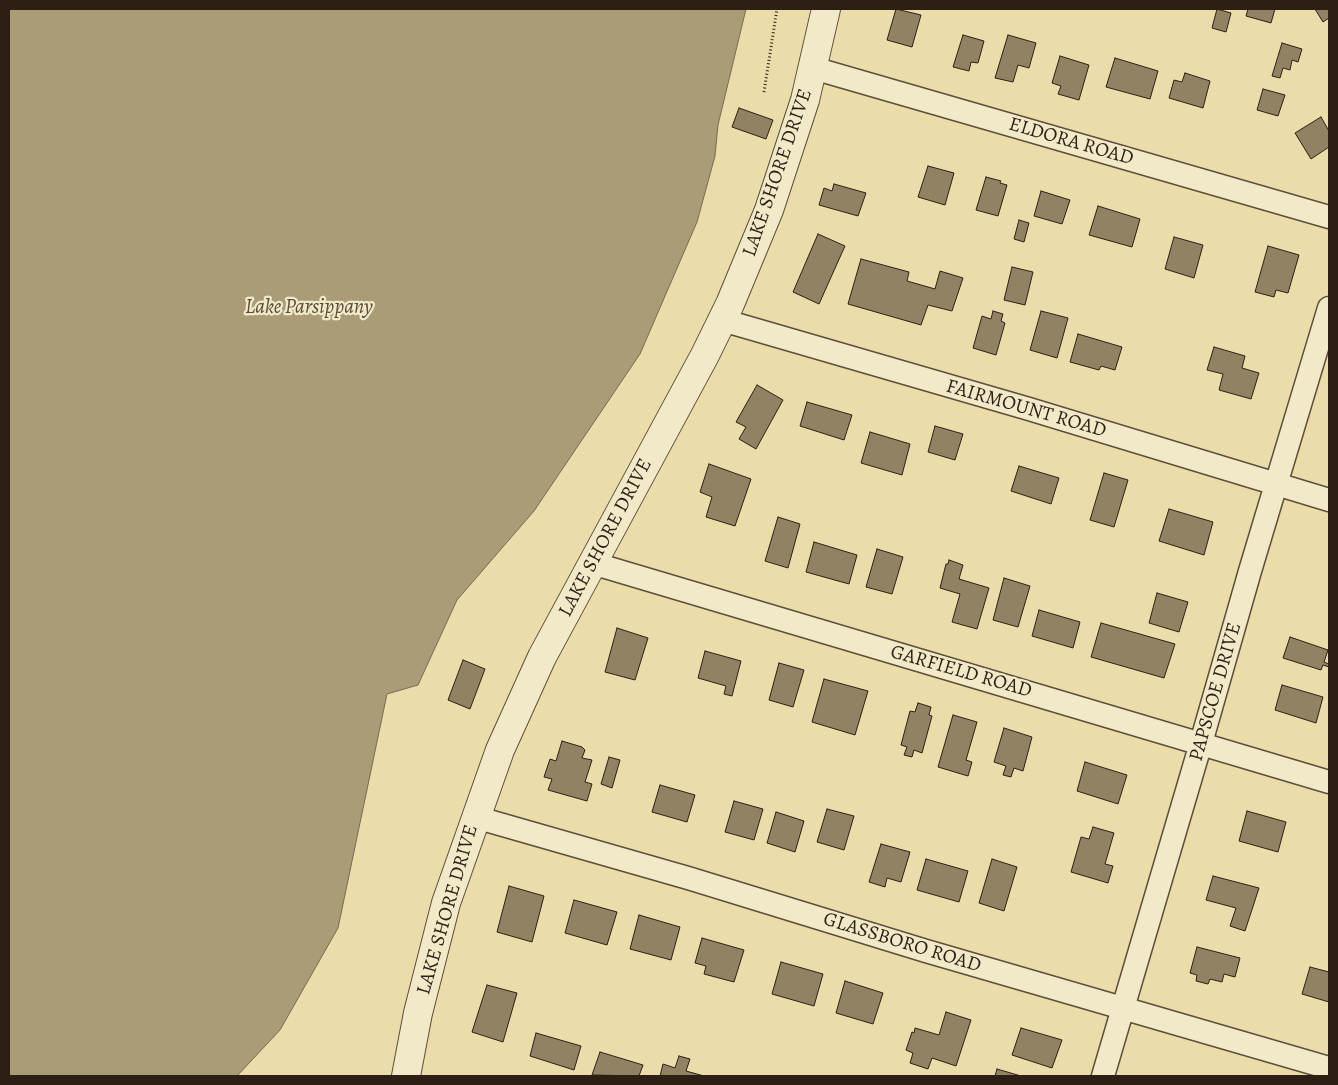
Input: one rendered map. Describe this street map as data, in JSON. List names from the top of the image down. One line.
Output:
{"streets":{"street":["ELDORA ROAD","LAKE SHORE DRIVE","FAIRMOUNT ROAD","GARFIELD ROAD","PAPSCOE DRIVE","GLASSBORO ROAD"]},"crossings":[["ELDORA ROAD","LAKE SHORE DRIVE"],["LAKE SHORE DRIVE","FAIRMOUNT ROAD"],["LAKE SHORE DRIVE","GARFIELD ROAD"],["LAKE SHORE DRIVE","GLASSBORO ROAD"],["FAIRMOUNT ROAD","PAPSCOE DRIVE"],["GARFIELD ROAD","PAPSCOE DRIVE"],["PAPSCOE DRIVE","GLASSBORO ROAD"]],"water":["Lake Parsippany"]}
